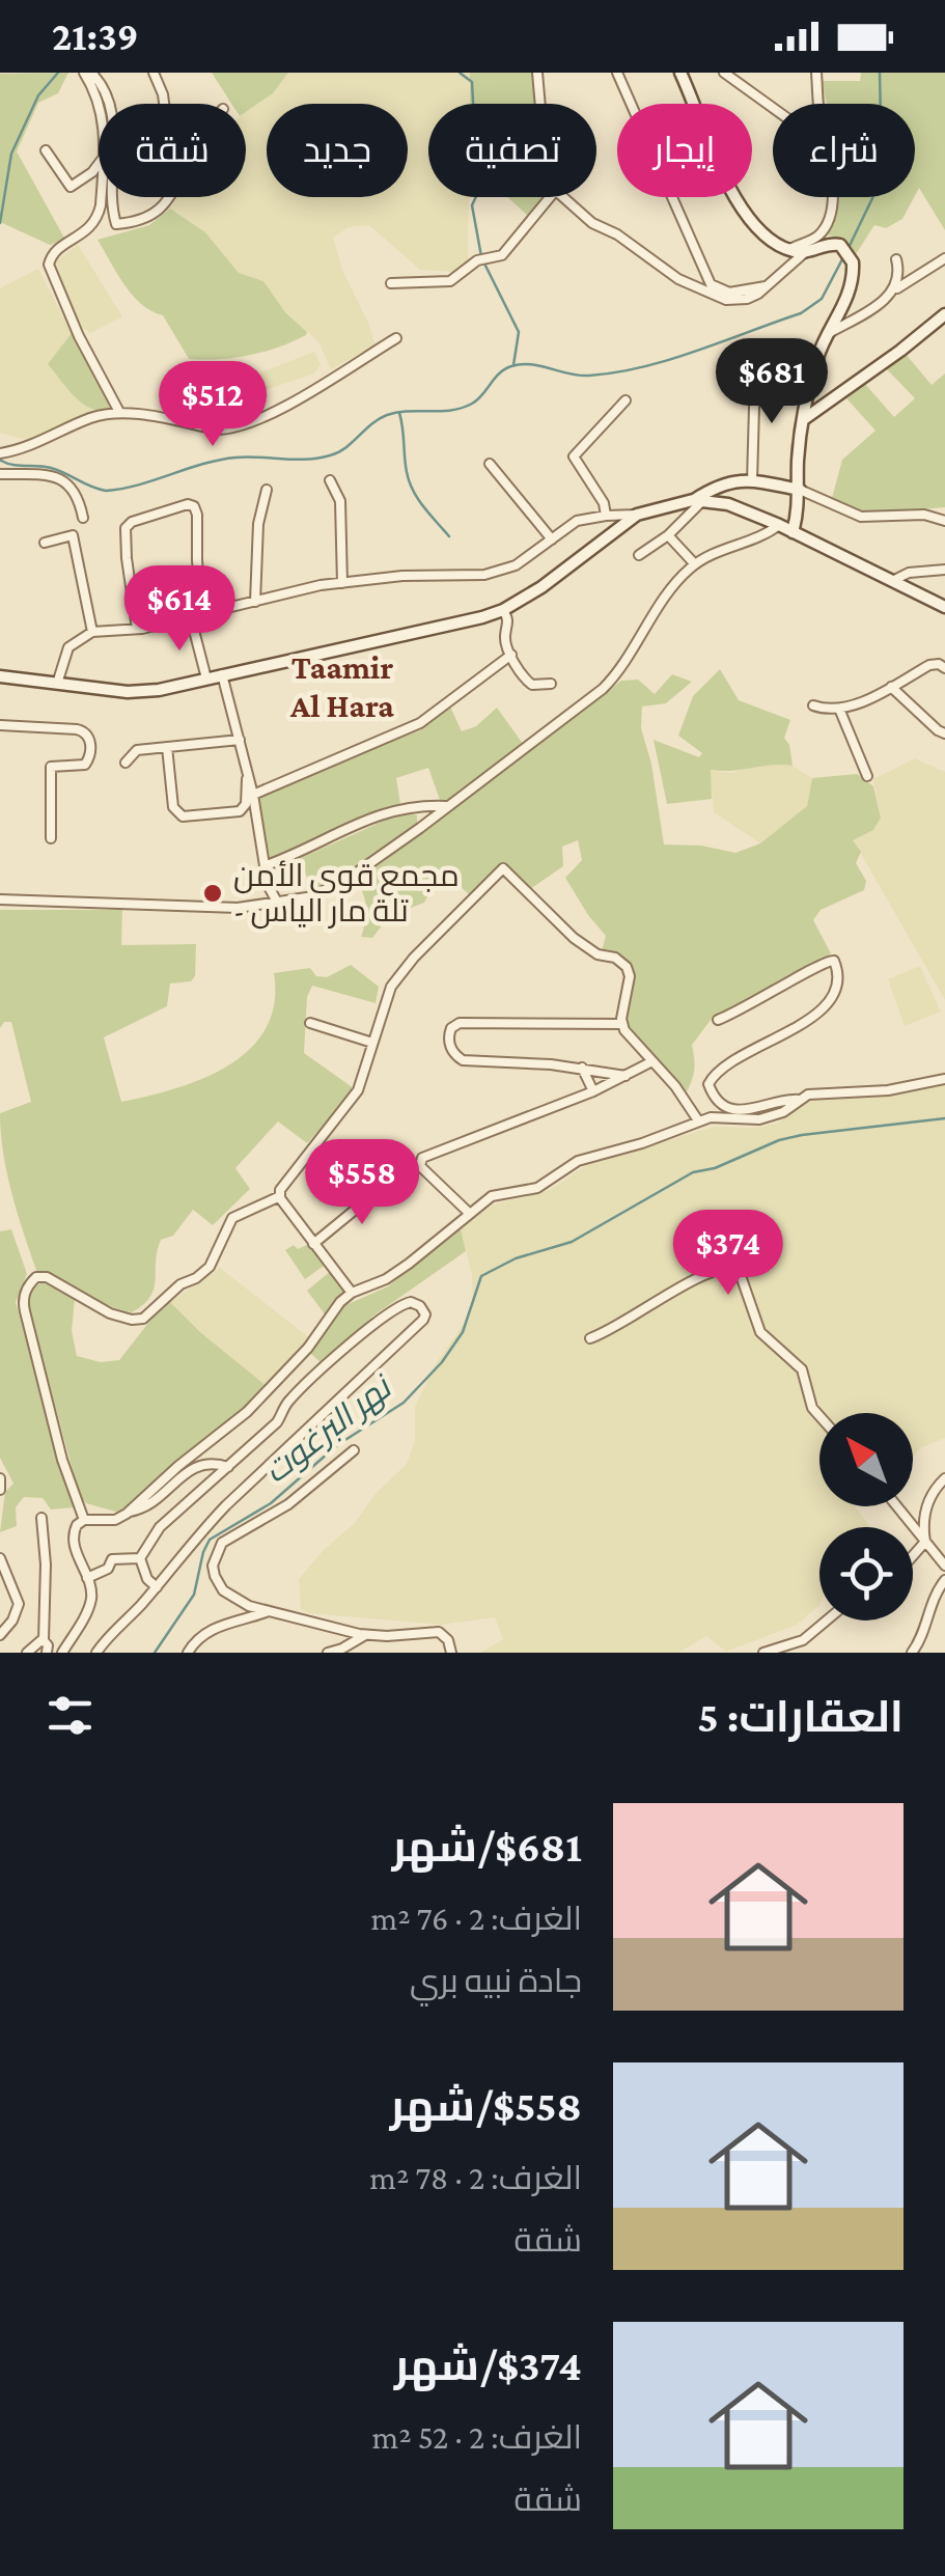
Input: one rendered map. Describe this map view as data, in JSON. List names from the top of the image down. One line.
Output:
{"districts":["Taamir Al Hara"],"water":["نهر البرغوت"],"places":["مجمع قوى الأمن - تلة مار الياس"],"north":"top left","page":{"status":"21:39","chip":["شراء","إيجار","تصفية","جديد","شقة"],"price":["$681","$512","$614","$558","$374"],"heading":"العقارات: 5","list":[{"name":"$681/شهر","note":"الغرف: 2 · 76 m² · جادة نبيه بري"},{"name":"$558/شهر","note":"الغرف: 2 · 78 m² · شقة"},{"name":"$374/شهر","note":"الغرف: 2 · 52 m² · شقة"}]}}
